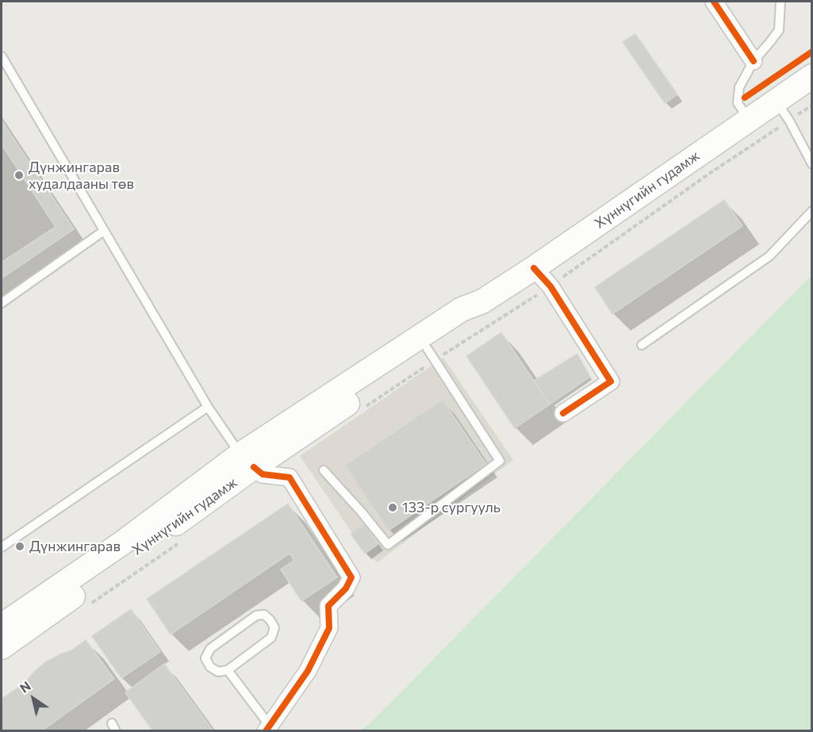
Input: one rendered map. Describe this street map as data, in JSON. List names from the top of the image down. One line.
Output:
{"streets":{"main road":["Хүннүгийн гудамж"]},"places":["Дүнжингарав худалдааны төв","133-р сургууль","Дүнжингарав"],"north":"top left"}
